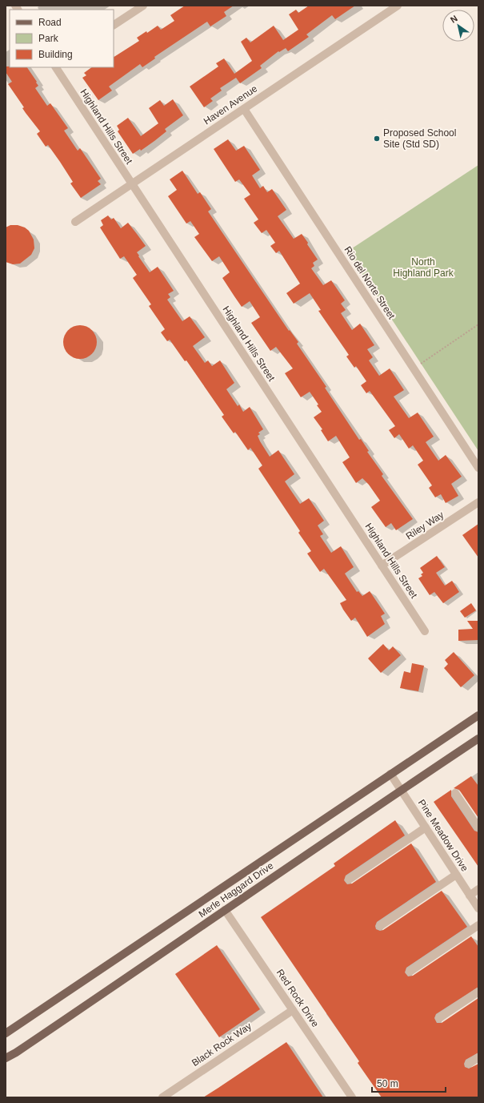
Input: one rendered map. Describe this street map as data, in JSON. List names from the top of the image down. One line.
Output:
{"streets":{"main road":["Merle Haggard Drive"],"street":["Haven Avenue","Highland Hills Street","Rio del Norte Street","Riley Way","Pine Meadow Drive","Red Rock Drive","Black Rock Way"]},"crossings":[["Haven Avenue","Highland Hills Street"],["Haven Avenue","Rio del Norte Street"],["Highland Hills Street","Riley Way"],["Pine Meadow Drive","Merle Haggard Drive"],["Merle Haggard Drive","Red Rock Drive"],["Red Rock Drive","Black Rock Way"]],"parks":["North Highland Park"],"places":["Proposed School Site (Std SD)"],"legend":["Road","Park","Building"],"scale_bar":"50 m","north":"top left"}
